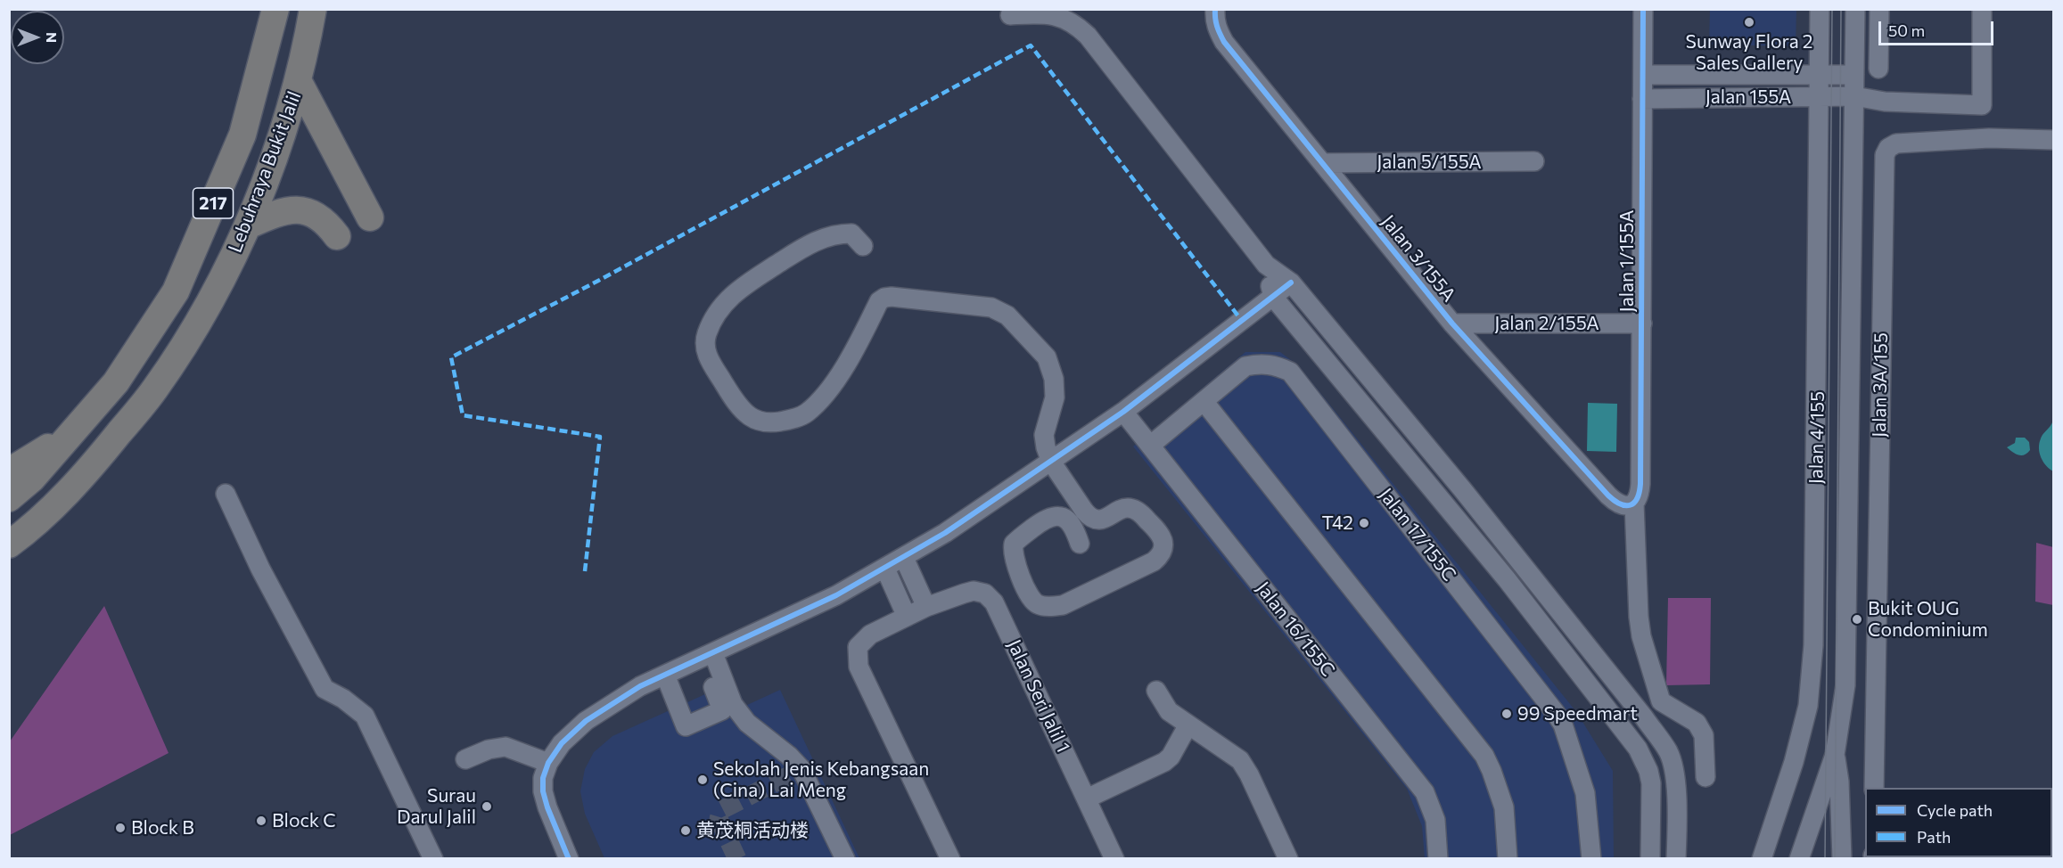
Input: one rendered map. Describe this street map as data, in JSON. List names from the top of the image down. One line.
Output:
{"streets":{"highway":["Lebuhraya Bukit Jalil","217"],"street":["Jalan 155A","Jalan 5/155A","Jalan 3/155A","Jalan 1/155A","Jalan 2/155A","Jalan 3A/155","Jalan 4/155","Jalan 17/155C","Jalan 16/155C","Jalan Seri Jalil 1"]},"crossings":[["Jalan 155A","Jalan 1/155A"],["Jalan 155A","Jalan 4/155"],["Jalan 5/155A","Jalan 3/155A"],["Jalan 3/155A","Jalan 1/155A"],["Jalan 3/155A","Jalan 2/155A"],["Jalan 1/155A","Jalan 2/155A"],["Jalan 17/155C","Jalan 16/155C"]],"places":["Sunway Flora 2 Sales Gallery","T42","Bukit OUG Condominium","99 Speedmart","Sekolah Jenis Kebangsaan (Cina) Lai Meng","Surau Darul Jalil","Block C","Block B","黄茂桐活动楼"],"legend":["Cycle path","Path"],"scale_bar":"50 m","north":"right"}
